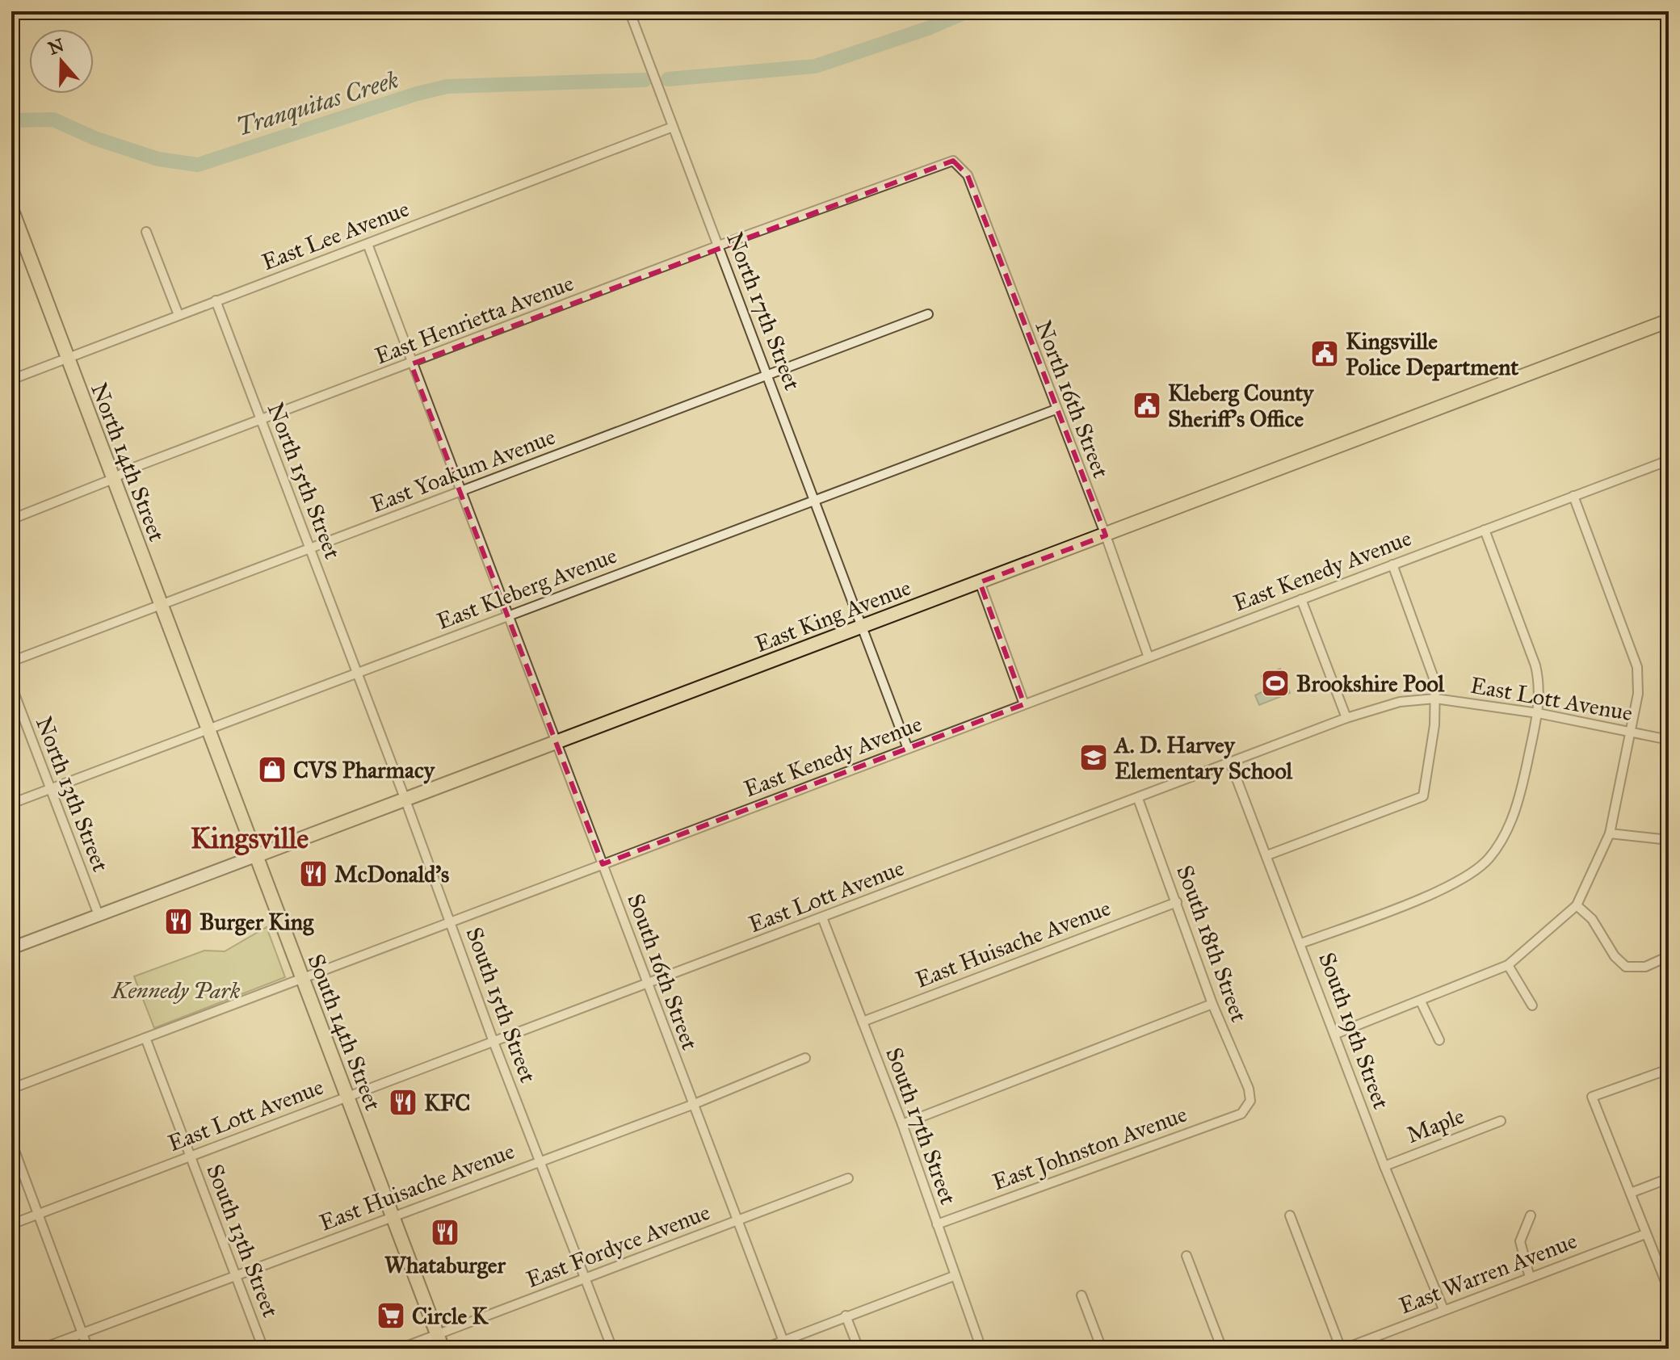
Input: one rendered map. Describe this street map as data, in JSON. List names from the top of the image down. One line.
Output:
{"streets":{"main road":["North 14th Street","East King Avenue","South 14th Street"],"street":["East Lee Avenue","North 17th Street","East Henrietta Avenue","North 16th Street","East Yoakum Avenue","North 15th Street","East Kenedy Avenue","East Kleberg Avenue","East Lott Avenue","North 13th Street","East Huisache Avenue","South 18th Street","South 16th Street","South 15th Street","South 19th Street","Maple","South 17th Street","East Johnston Avenue","South 13th Street","East Fordyce Avenue","East Warren Avenue"]},"crossings":[["East Lee Avenue","North 17th Street"],["East Lee Avenue","North 14th Street"],["East Lee Avenue","North 15th Street"],["North 17th Street","East Henrietta Avenue"],["North 17th Street","East Yoakum Avenue"],["North 17th Street","East Kleberg Avenue"],["North 17th Street","East King Avenue"],["East Henrietta Avenue","North 16th Street"],["East Henrietta Avenue","North 14th Street"],["East Henrietta Avenue","North 15th Street"],["North 16th Street","East Kenedy Avenue"],["North 16th Street","East Kleberg Avenue"],["North 16th Street","East King Avenue"],["North 14th Street","East Yoakum Avenue"],["North 14th Street","East Kleberg Avenue"],["North 14th Street","South 14th Street"],["East Yoakum Avenue","North 15th Street"],["North 15th Street","East Kleberg Avenue"],["North 15th Street","South 15th Street"],["East Kenedy Avenue","South 16th Street"],["East Kenedy Avenue","South 15th Street"],["East Kenedy Avenue","South 14th Street"],["East Kenedy Avenue","South 13th Street"],["East Kleberg Avenue","North 13th Street"],["East Kleberg Avenue","South 16th Street"],["East Kleberg Avenue","South 15th Street"],["East Kleberg Avenue","South 14th Street"],["East King Avenue","North 13th Street"],["East King Avenue","South 16th Street"],["East King Avenue","South 15th Street"],["East King Avenue","South 14th Street"],["East Lott Avenue","South 18th Street"],["East Lott Avenue","South 16th Street"],["East Lott Avenue","South 15th Street"],["East Lott Avenue","South 19th Street"],["East Lott Avenue","South 14th Street"],["East Lott Avenue","South 17th Street"],["East Lott Avenue","South 13th Street"],["East Huisache Avenue","South 18th Street"],["East Huisache Avenue","South 16th Street"],["East Huisache Avenue","South 15th Street"],["East Huisache Avenue","South 14th Street"],["East Huisache Avenue","South 17th Street"],["East Huisache Avenue","South 13th Street"],["South 18th Street","East Johnston Avenue"],["South 16th Street","East Fordyce Avenue"],["South 15th Street","East Fordyce Avenue"],["South 19th Street","Maple"],["South 19th Street","East Warren Avenue"],["South 14th Street","East Fordyce Avenue"],["South 17th Street","East Johnston Avenue"]],"districts":["Kingsville"],"water":["Tranquitas Creek"],"parks":["Kennedy Park"],"places":{"public building":["Kingsville Police Department","Kleberg County Sheriff's Office"],"sports":["Brookshire Pool"],"school or university":["A. D. Harvey Elementary School"],"shop":["CVS Pharmacy"],"restaurant":["McDonald's","Burger King","KFC","Whataburger"],"supermarket":["Circle K"]},"north":"top"}
